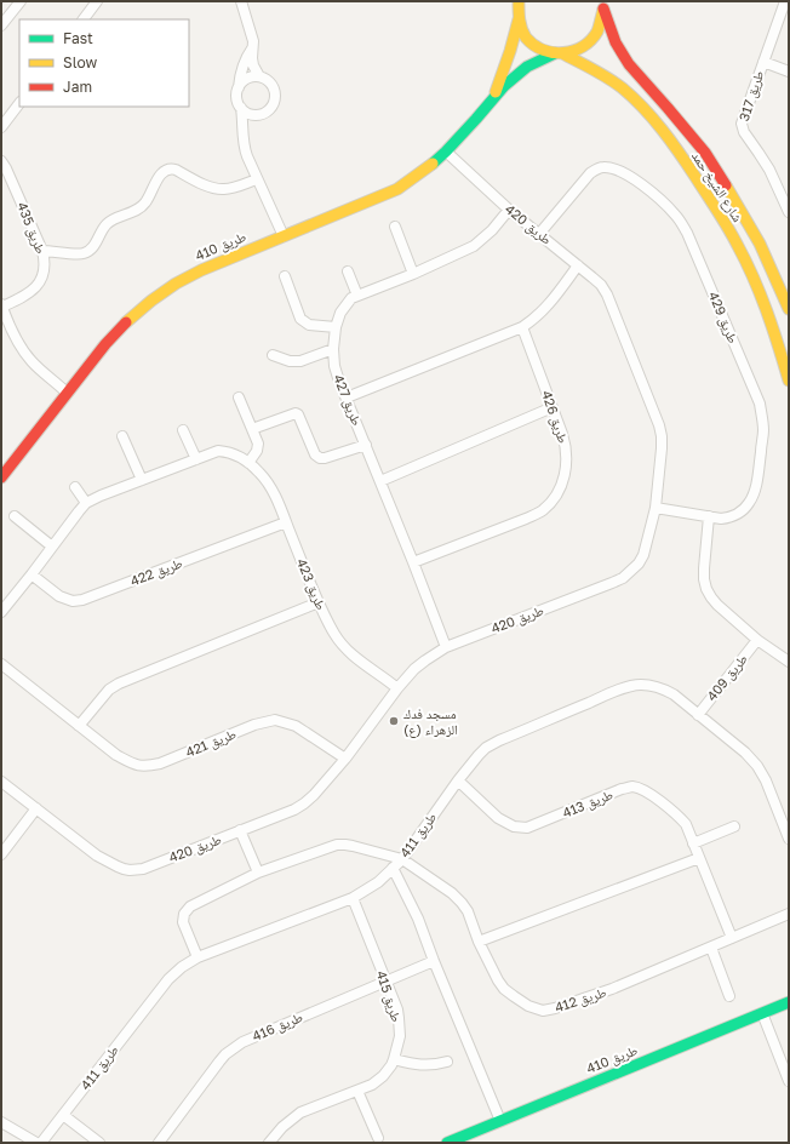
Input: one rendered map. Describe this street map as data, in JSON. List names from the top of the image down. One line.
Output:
{"streets":{"street":["طريق 317","شارع الشيخ حمد","طريق 420","طريق 435","طريق 410","طريق 429","طريق 427","طريق 426","طريق 422","طريق 423","طريق 409","طريق 421","طريق 413","طريق 411","طريق 415","طريق 412","طريق 416"]},"crossings":[["شارع الشيخ حمد","طريق 410"],["طريق 420","طريق 410"],["طريق 420","طريق 429"],["طريق 420","طريق 427"],["طريق 420","طريق 423"],["طريق 420","طريق 421"],["طريق 435","طريق 410"],["طريق 427","طريق 426"],["طريق 422","طريق 423"],["طريق 409","طريق 411"],["طريق 413","طريق 411"],["طريق 413","طريق 412"],["طريق 411","طريق 415"],["طريق 411","طريق 412"],["طريق 415","طريق 416"]],"places":["مسجد فدك الزهراء (ع)"],"legend":["Fast","Slow","Jam"]}
